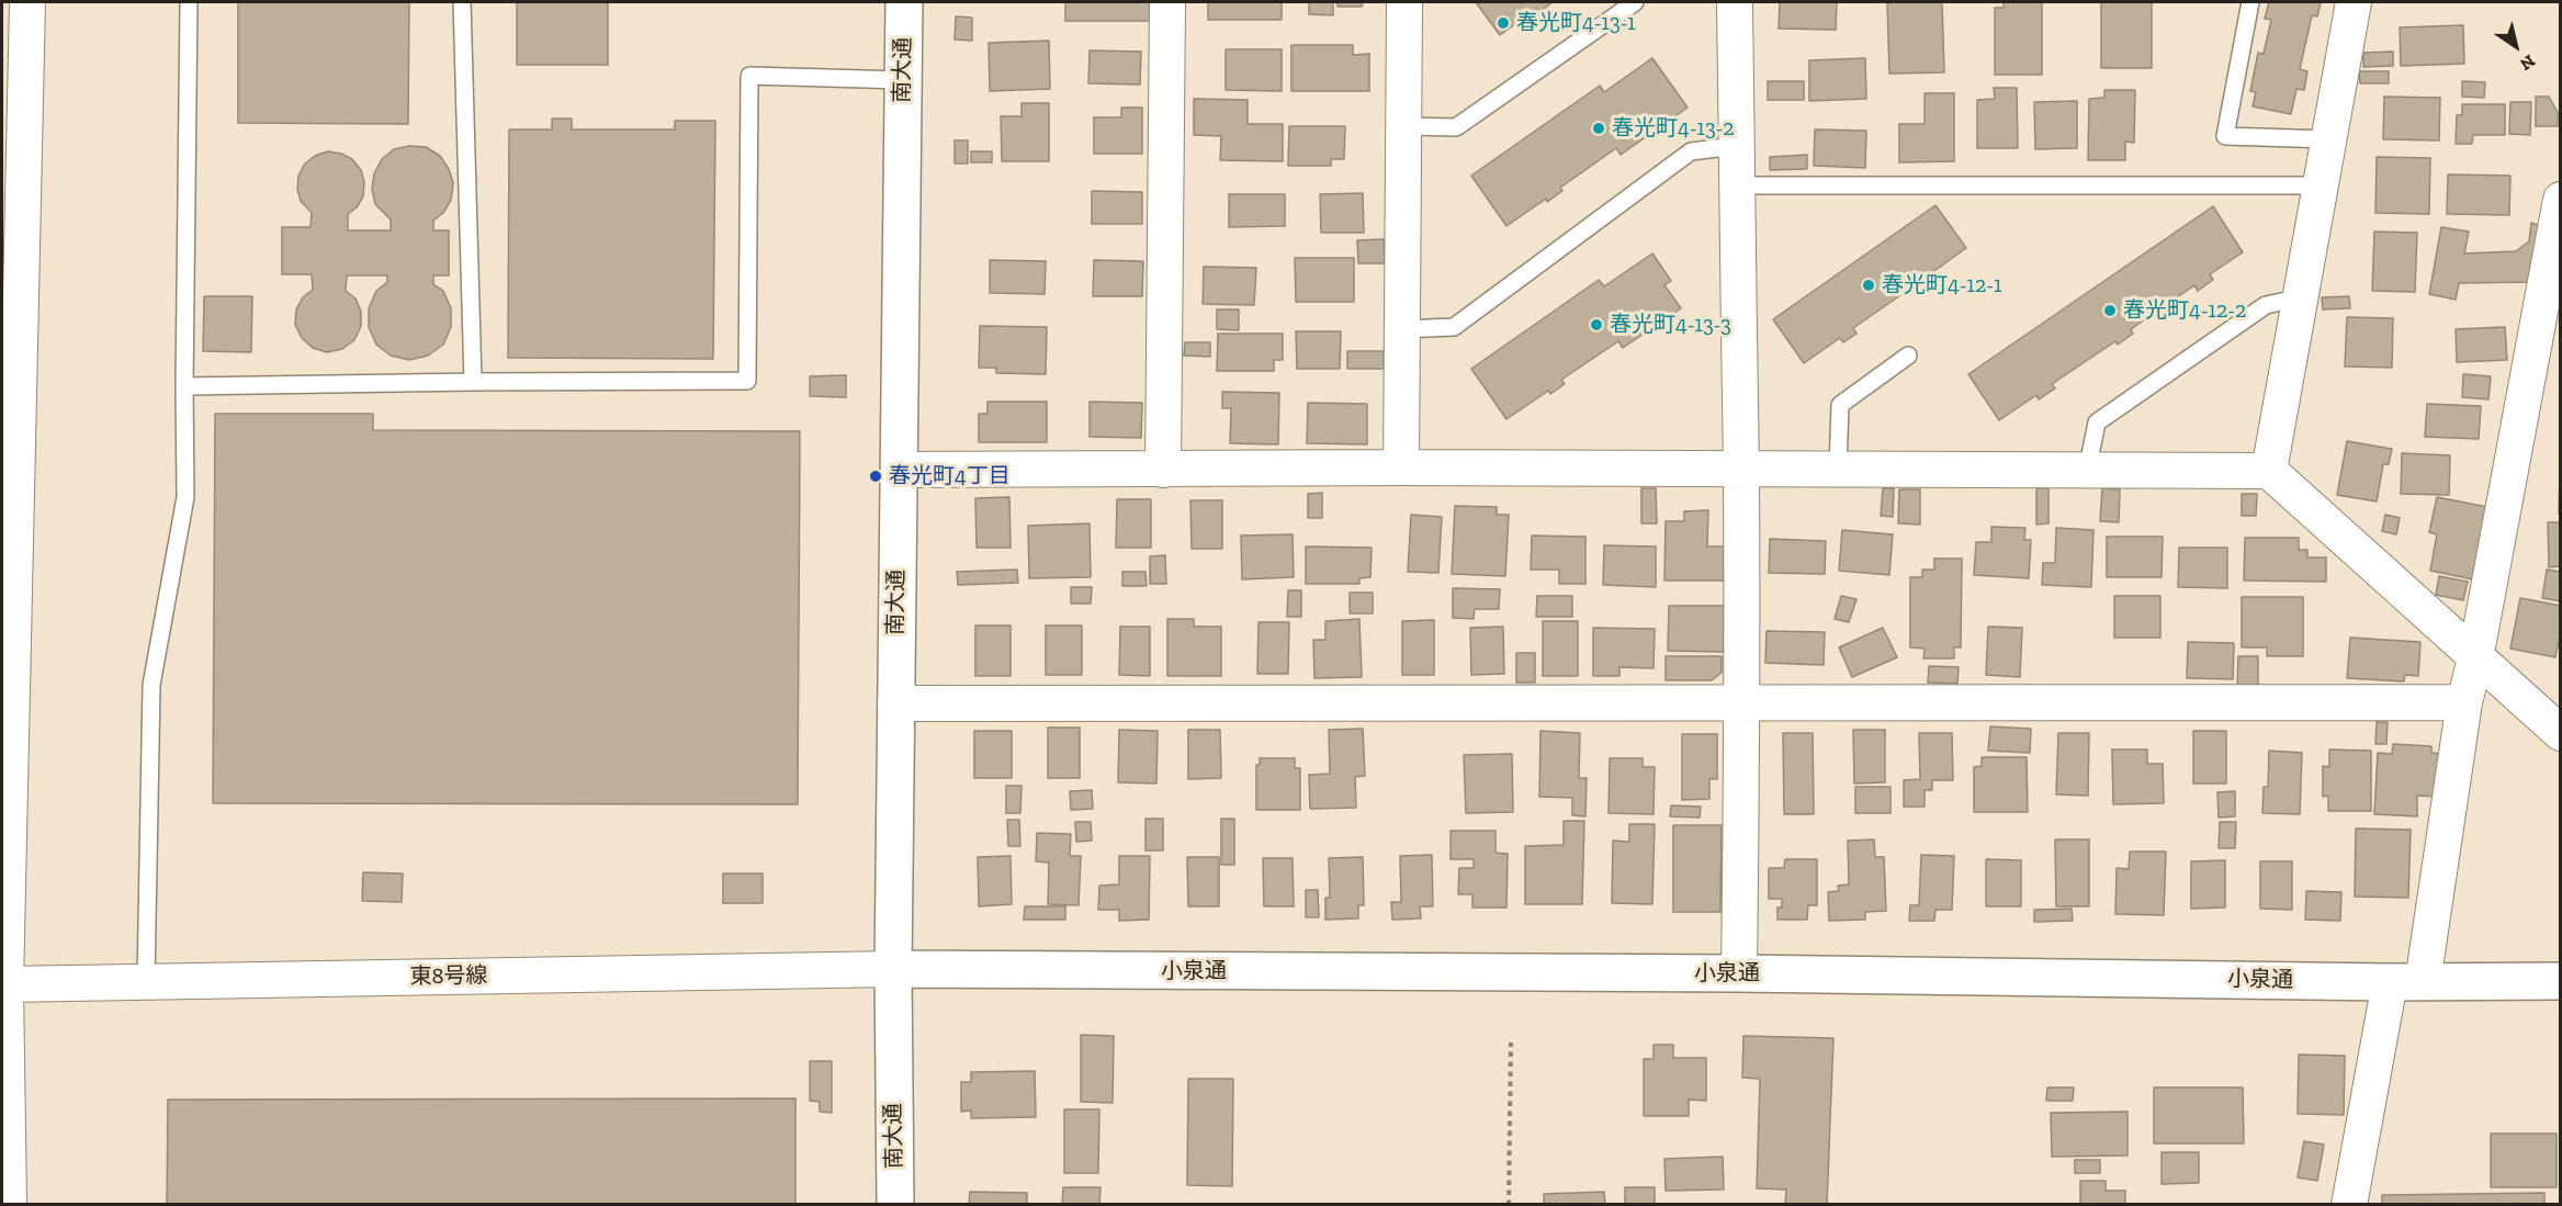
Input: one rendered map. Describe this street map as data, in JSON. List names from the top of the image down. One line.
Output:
{"streets":{"street":["南大通","小泉通","東8号線"]},"crossings":[["南大通","小泉通"],["南大通","東8号線"],["小泉通","東8号線"]],"places":["春光町4-13-1","春光町4-13-2","春光町4-12-1","春光町4-12-2","春光町4-13-3","春光町4丁目"],"north":"bottom right"}
